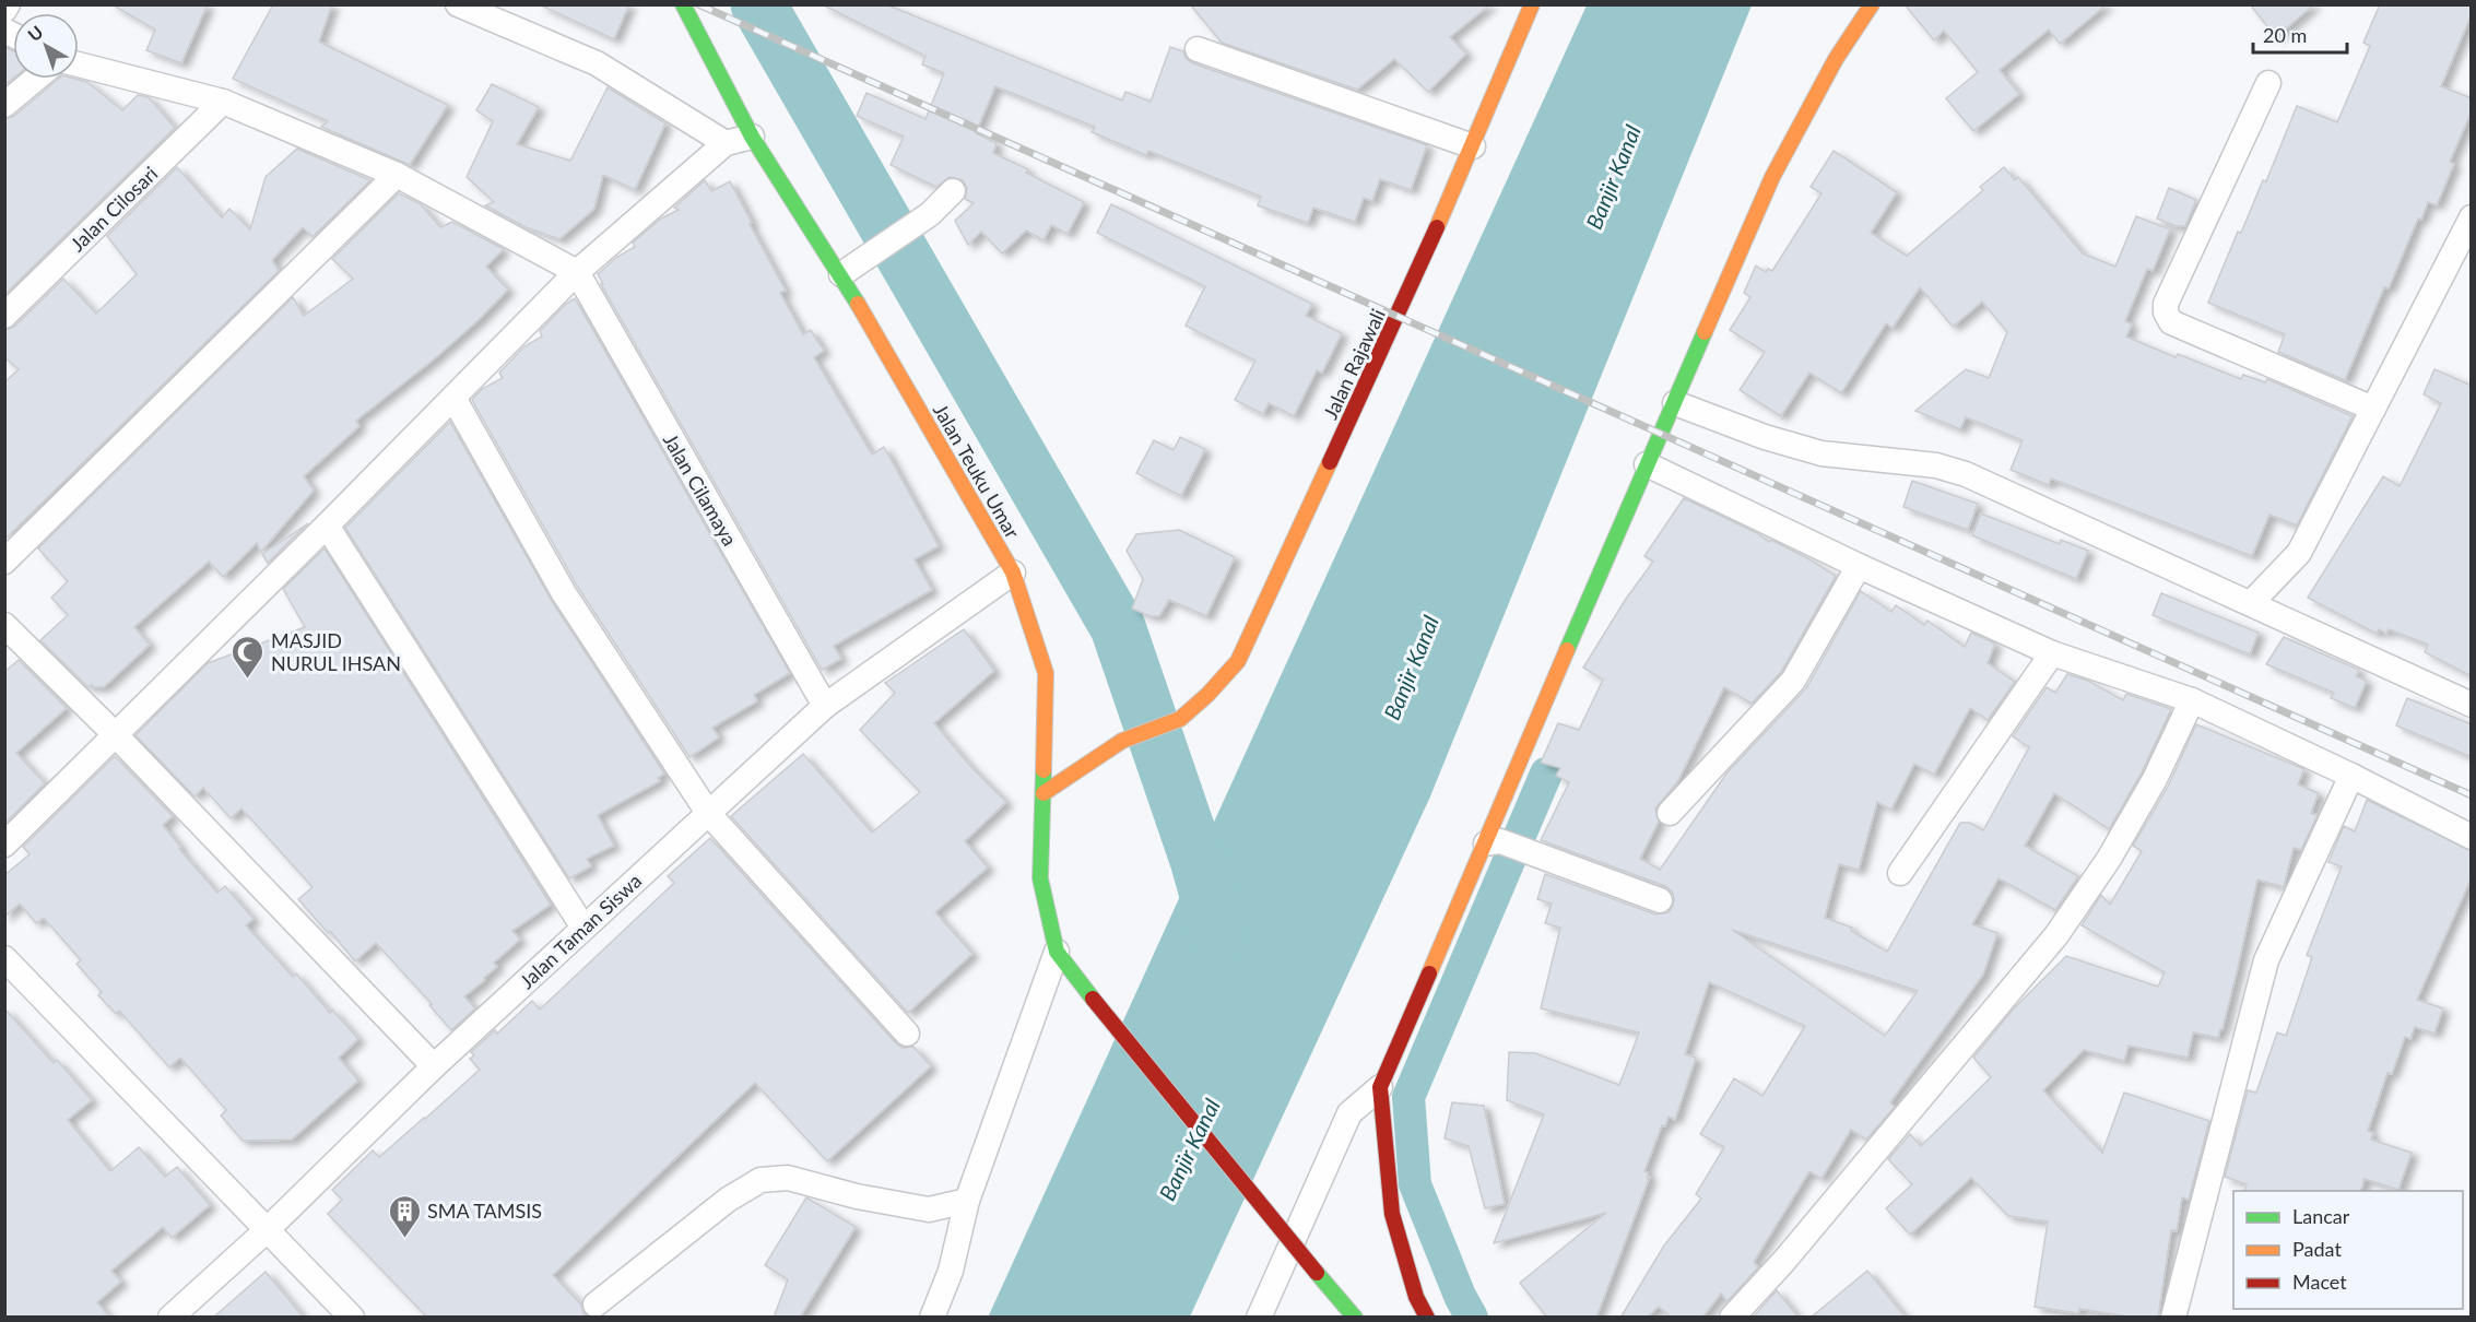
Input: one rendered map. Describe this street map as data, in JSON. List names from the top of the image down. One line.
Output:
{"streets":{"street":["Jalan Cilosari","Jalan Rajawali","Jalan Teuku Umar","Jalan Cilamaya","Jalan Taman Siswa"]},"crossings":[["Jalan Rajawali","Jalan Teuku Umar"],["Jalan Teuku Umar","Jalan Taman Siswa"],["Jalan Cilamaya","Jalan Taman Siswa"]],"water":["Banjir Kanal"],"places":{"mosque":["MASJID NURUL IHSAN"],"building":["SMA TAMSIS"]},"legend":["Lancar","Padat","Macet"],"scale_bar":"20 m","north":"top left"}
